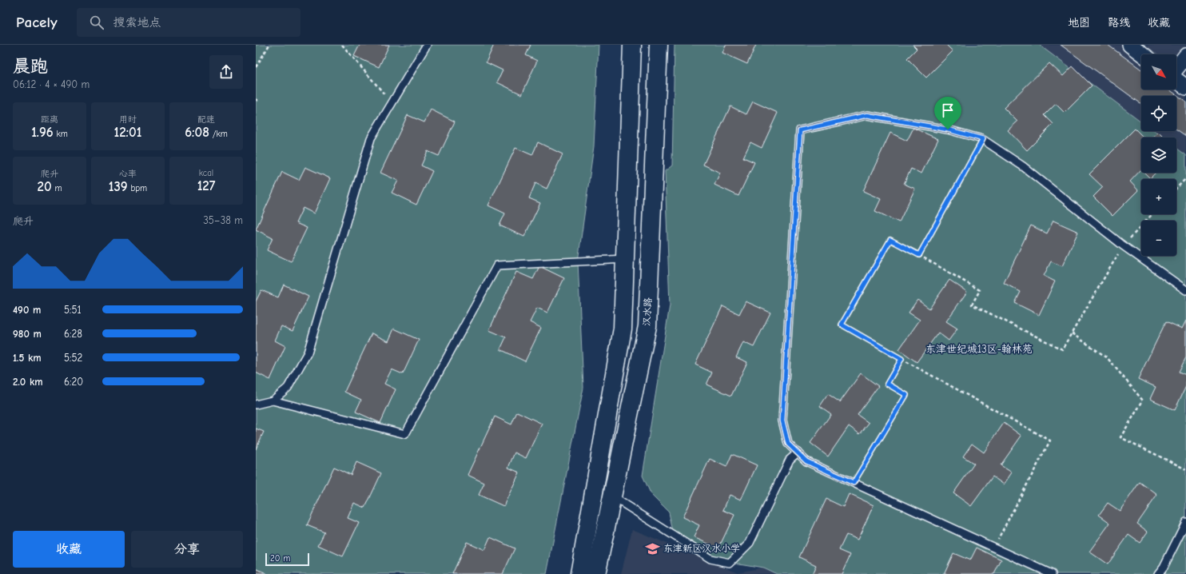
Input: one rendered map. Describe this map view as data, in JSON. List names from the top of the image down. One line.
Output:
{"streets":{"main road":["汉水路"]},"districts":["东津世纪城13区-翰林苑"],"places":{"school or university":["东津新区汉水小学"]},"scale_bar":"20 m","north":"bottom right","page":{"header":"Pacely","search":"搜索地点","nav":["地图","路线","收藏"],"heading":["晨跑","06:12 · 4 × 490 m"],"map_buttons":["+","−"],"stats":[["距离","1.96 km"],["用时","12:01"],["配速","6:08 /km"],["爬升","20 m"],["心率","139 bpm"],["kcal","127"]],"chart":["爬升","35–38 m"],"list":[{"name":"490 m","note":"5:51"},{"name":"980 m","note":"6:28"},{"name":"1.5 km","note":"5:52"},{"name":"2.0 km","note":"6:20"}],"buttons":["收藏","分享"],"scale":"20 m"}}
